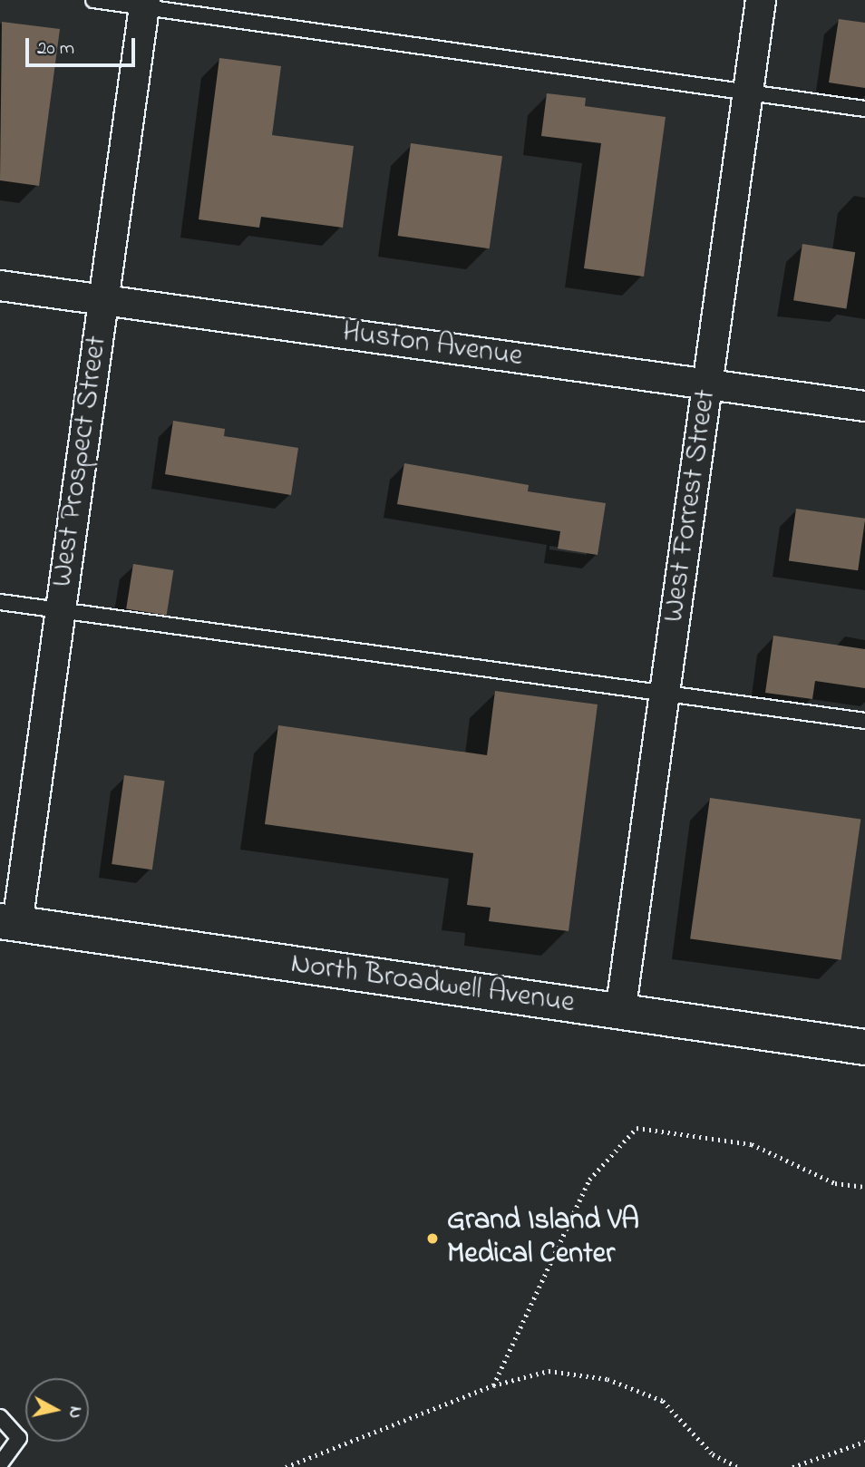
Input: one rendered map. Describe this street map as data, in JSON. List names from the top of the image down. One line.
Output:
{"streets":{"main road":["North Broadwell Avenue"],"street":["Huston Avenue","West Prospect Street","West Forrest Street"]},"crossings":[["Huston Avenue","West Prospect Street"],["Huston Avenue","West Forrest Street"],["West Prospect Street","North Broadwell Avenue"],["West Forrest Street","North Broadwell Avenue"]],"places":["Grand Island VA Medical Center"],"scale_bar":"20 m","north":"right"}
